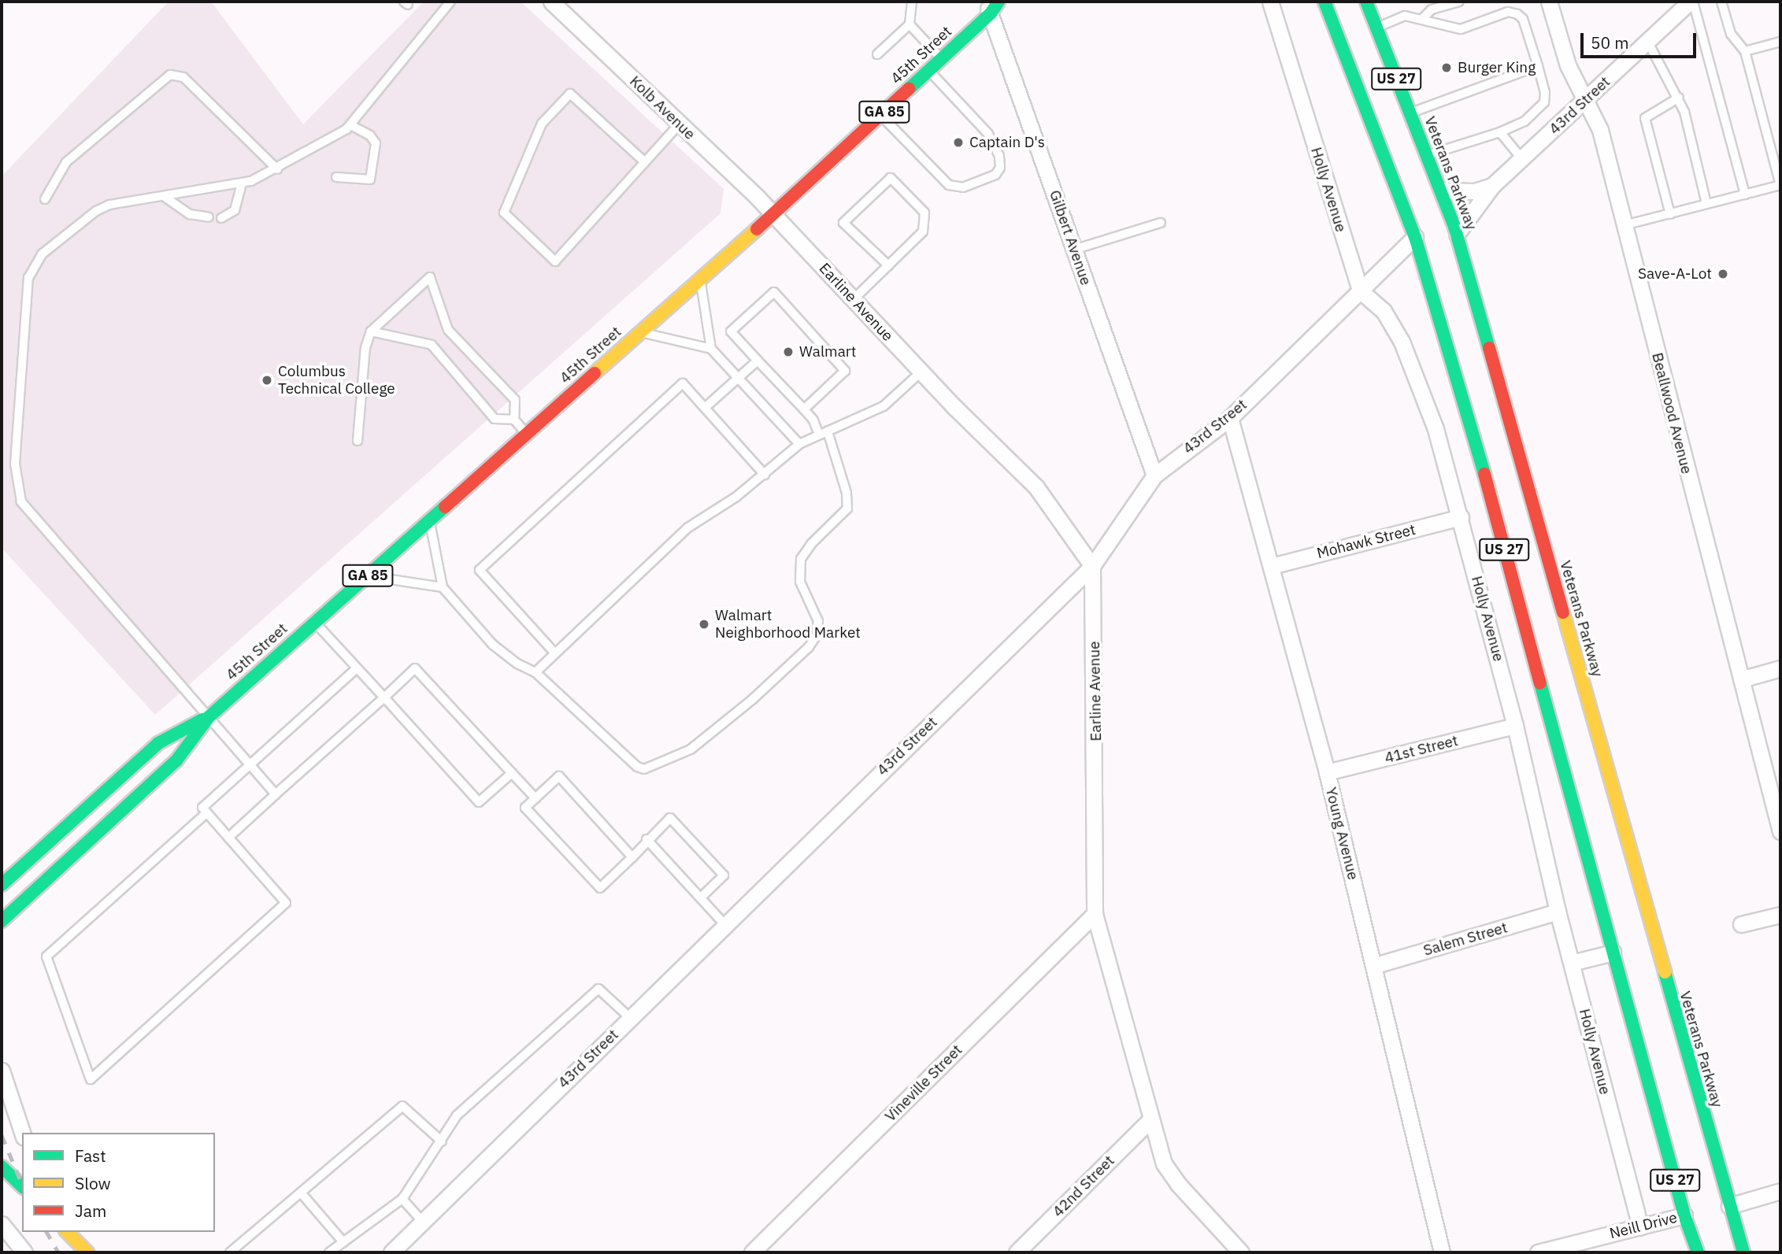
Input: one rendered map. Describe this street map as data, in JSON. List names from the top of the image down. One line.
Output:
{"streets":{"main road":["45th Street","US 27","GA 85","Veterans Parkway"],"street":["43rd Street","Kolb Avenue","Holly Avenue","Gilbert Avenue","Earline Avenue","Beallwood Avenue","Mohawk Street","41st Street","Young Avenue","Salem Street","Vineville Street","42nd Street","Neill Drive"]},"crossings":[["45th Street","Kolb Avenue"],["45th Street","Gilbert Avenue"],["45th Street","Earline Avenue"],["US 27","43rd Street"],["US 27","Neill Drive"],["43rd Street","Veterans Parkway"],["43rd Street","Holly Avenue"],["43rd Street","Gilbert Avenue"],["43rd Street","Earline Avenue"],["43rd Street","Beallwood Avenue"],["43rd Street","Young Avenue"],["Kolb Avenue","Earline Avenue"],["Holly Avenue","Mohawk Street"],["Holly Avenue","41st Street"],["Holly Avenue","Salem Street"],["Holly Avenue","Neill Drive"],["Earline Avenue","Vineville Street"],["Earline Avenue","42nd Street"],["Mohawk Street","Young Avenue"],["41st Street","Young Avenue"],["Young Avenue","Salem Street"]],"places":["Burger King","Captain D's","Save-A-Lot","Walmart","Columbus Technical College","Walmart Neighborhood Market"],"legend":["Fast","Slow","Jam"],"scale_bar":"50 m"}
